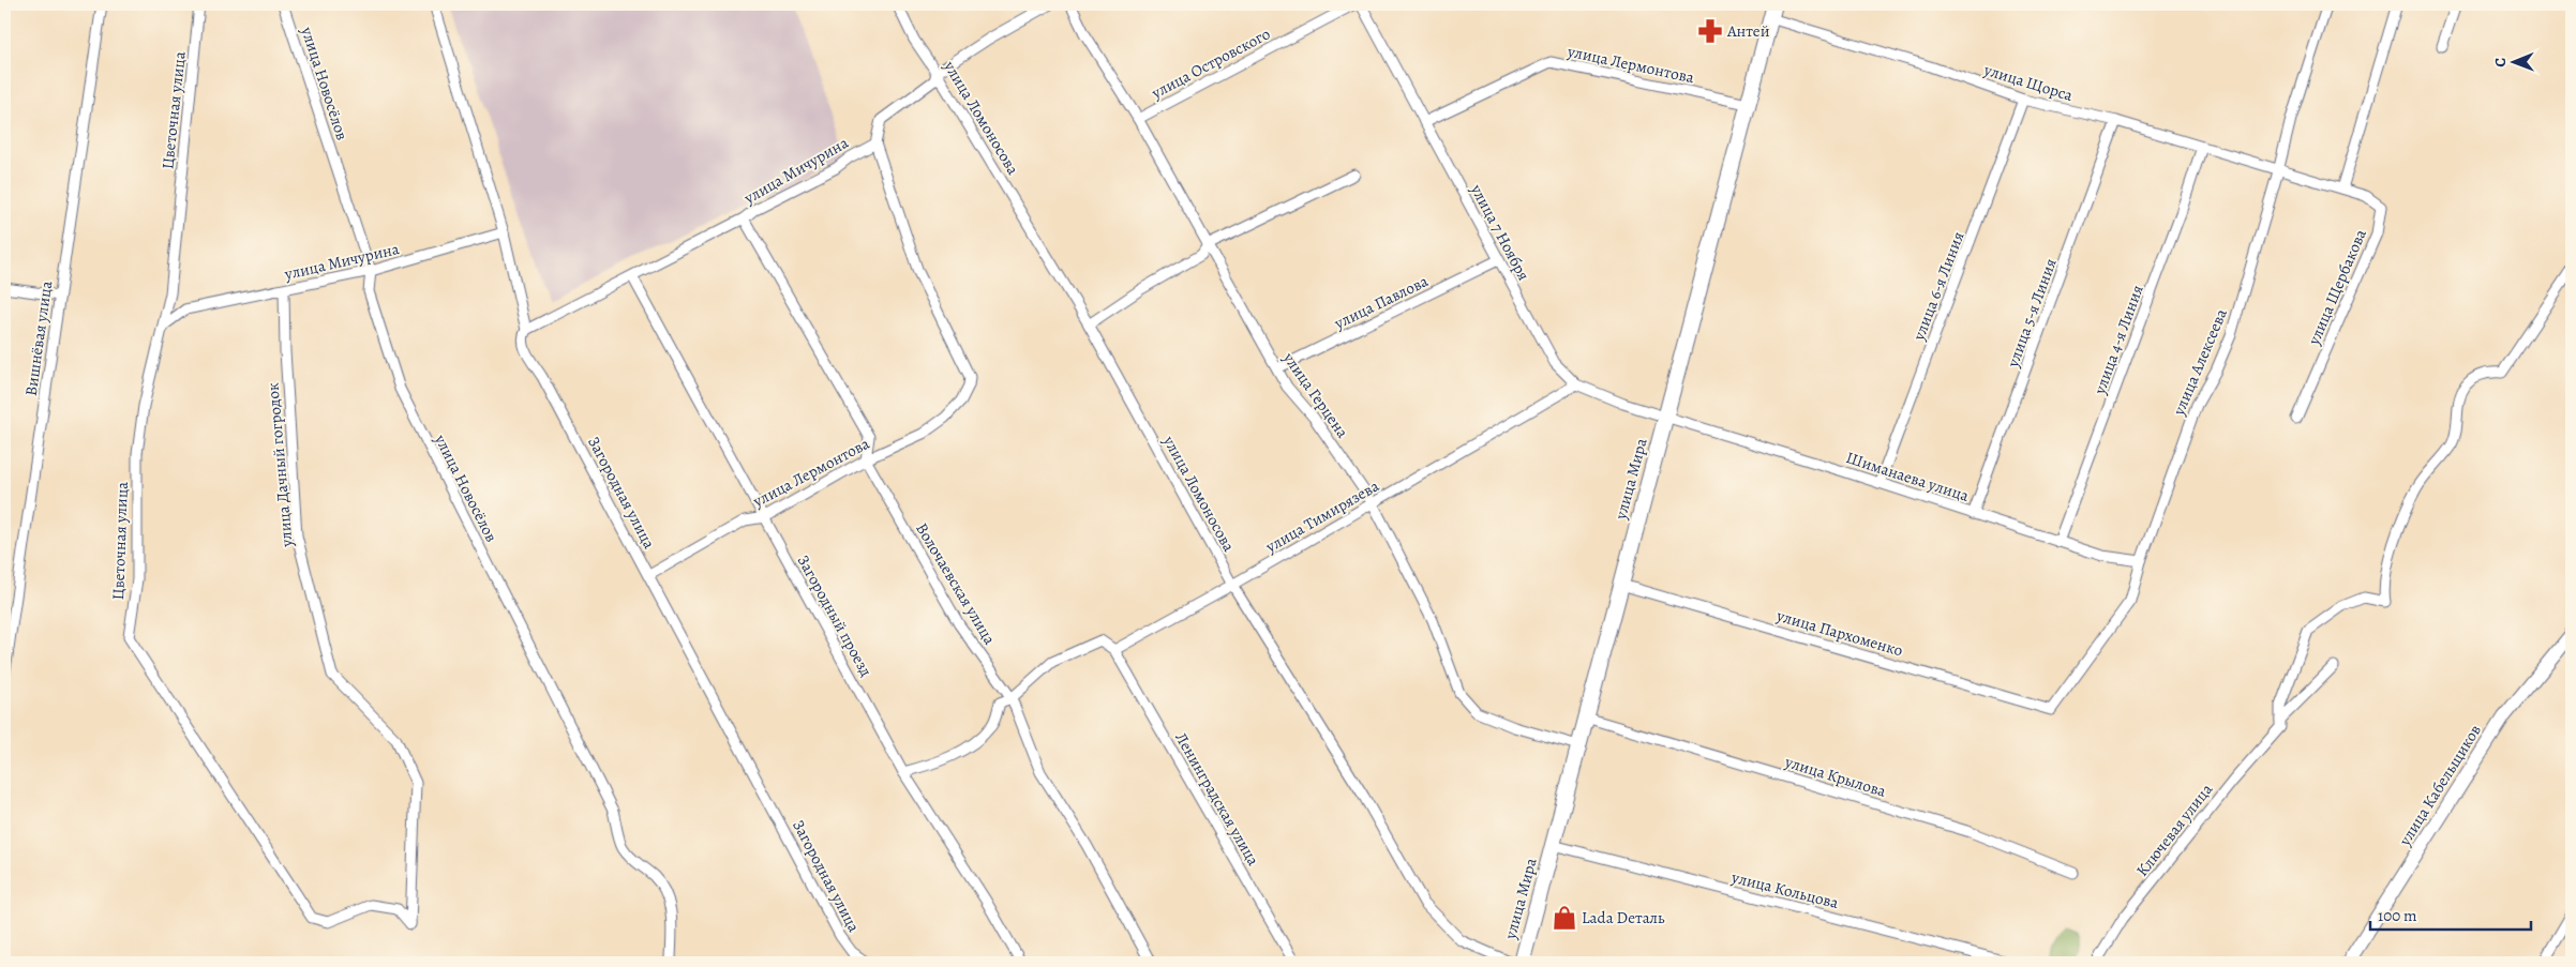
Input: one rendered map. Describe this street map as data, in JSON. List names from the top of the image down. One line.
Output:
{"streets":{"main road":["улица Мира"],"street":["улица Островского","улица Лермонтова","улица Щорса","улица Новосёлов","Цветочная улица","улица Ломоносова","улица Мичурина","улица 7 Ноября","улица 6-я Линия","улица Щербакова","улица Павлова","улица 5-я Линия","Вишнёвая улица","улица 4-я Линия","улица Алексеева","улица Герцена","улица Дачный гогродок","Шиманаева улица","Загородная улица","улица Тимирязева","Волочаевская улица","Загородный проезд","улица Пархоменко","улица Крылова","улица Кабельщиков","Ленинградская улица","Ключевая улица","улица Кольцова"]},"crossings":[["улица Островского","улица Герцена"],["улица Лермонтова","улица Мичурина"],["улица Лермонтова","улица 7 Ноября"],["улица Лермонтова","улица Мира"],["улица Лермонтова","Загородная улица"],["улица Лермонтова","Волочаевская улица"],["улица Лермонтова","Загородный проезд"],["улица Щорса","улица 6-я Линия"],["улица Щорса","улица Щербакова"],["улица Щорса","улица 5-я Линия"],["улица Щорса","улица 4-я Линия"],["улица Щорса","улица Алексеева"],["улица Щорса","улица Мира"],["улица Новосёлов","улица Мичурина"],["Цветочная улица","улица Мичурина"],["Цветочная улица","улица Дачный гогродок"],["улица Ломоносова","улица Тимирязева"],["улица Мичурина","улица Дачный гогродок"],["улица Мичурина","Загородная улица"],["улица Мичурина","Загородный проезд"],["улица 7 Ноября","улица Павлова"],["улица 7 Ноября","Шиманаева улица"],["улица 7 Ноября","улица Мира"],["улица 7 Ноября","улица Тимирязева"],["улица 6-я Линия","Шиманаева улица"],["улица Щербакова","улица Алексеева"],["улица Павлова","улица Герцена"],["улица 5-я Линия","Шиманаева улица"],["улица 4-я Линия","Шиманаева улица"],["улица Алексеева","Шиманаева улица"],["улица Алексеева","улица Пархоменко"],["улица Герцена","улица Мира"],["улица Герцена","улица Тимирязева"],["Шиманаева улица","улица Мира"],["улица Мира","улица Пархоменко"],["улица Мира","улица Крылова"],["улица Мира","улица Кольцова"],["улица Тимирязева","Ленинградская улица"]],"places":{"pharmacy":["Антей"],"shop":["Lada Dеталь"]},"scale_bar":"100 m","north":"left"}
